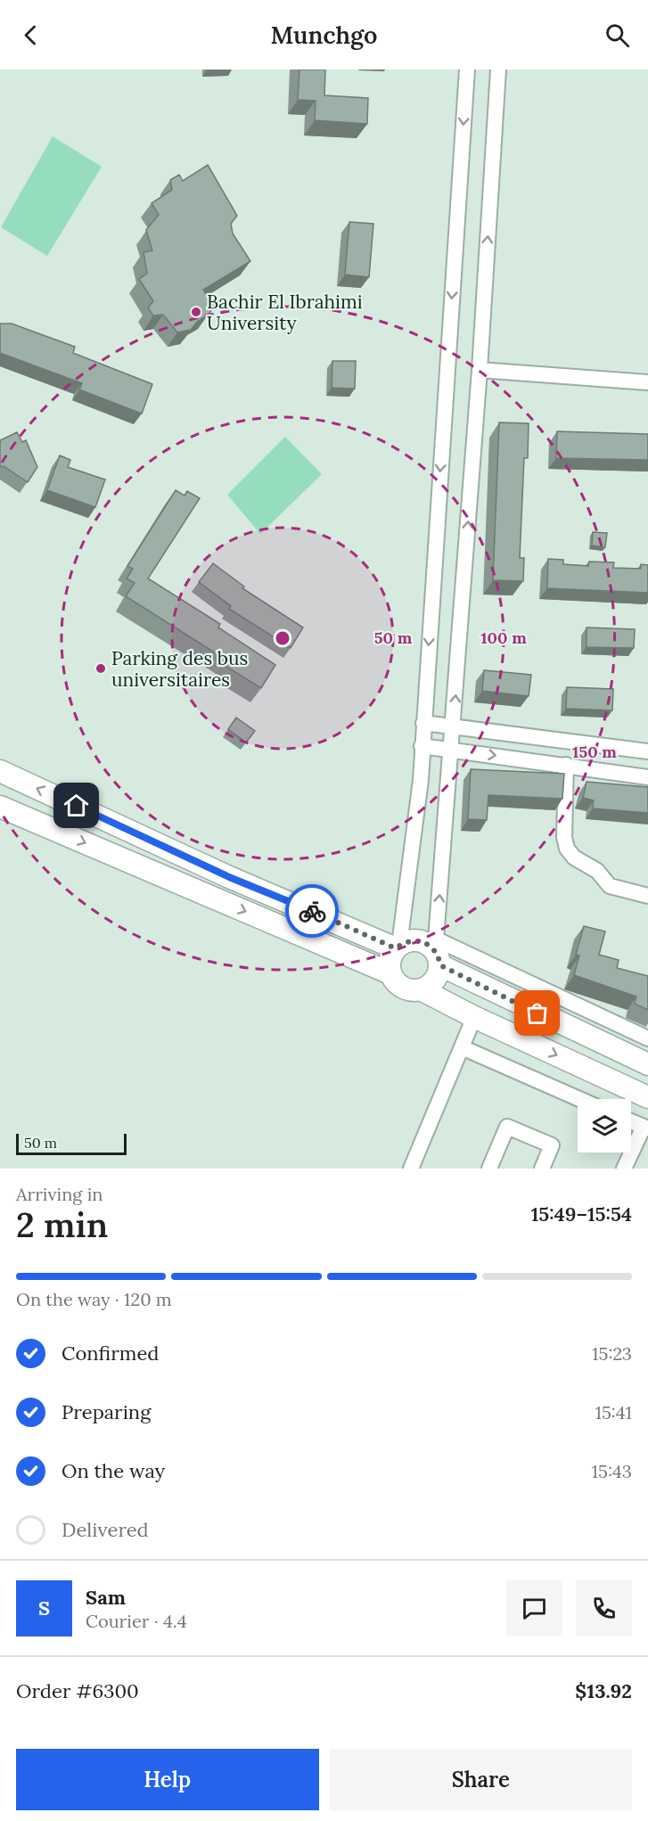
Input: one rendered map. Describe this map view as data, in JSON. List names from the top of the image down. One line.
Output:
{"places":["Bachir El Ibrahimi University","Parking des bus universitaires"],"scale_bar":"50 m","page":{"header":"Munchgo","scale":"50 m","heading":["2 min","Arriving in","15:49–15:54"],"panel":["Sam","Courier · 4.4","Order #6300","$13.92"],"bar":"On the way · 120 m","list":[["Confirmed","15:23"],["Preparing","15:41"],["On the way","15:43"],"Delivered"],"round":"S","buttons":["Help","Share"]},"rings":["50 m","100 m","150 m"]}
